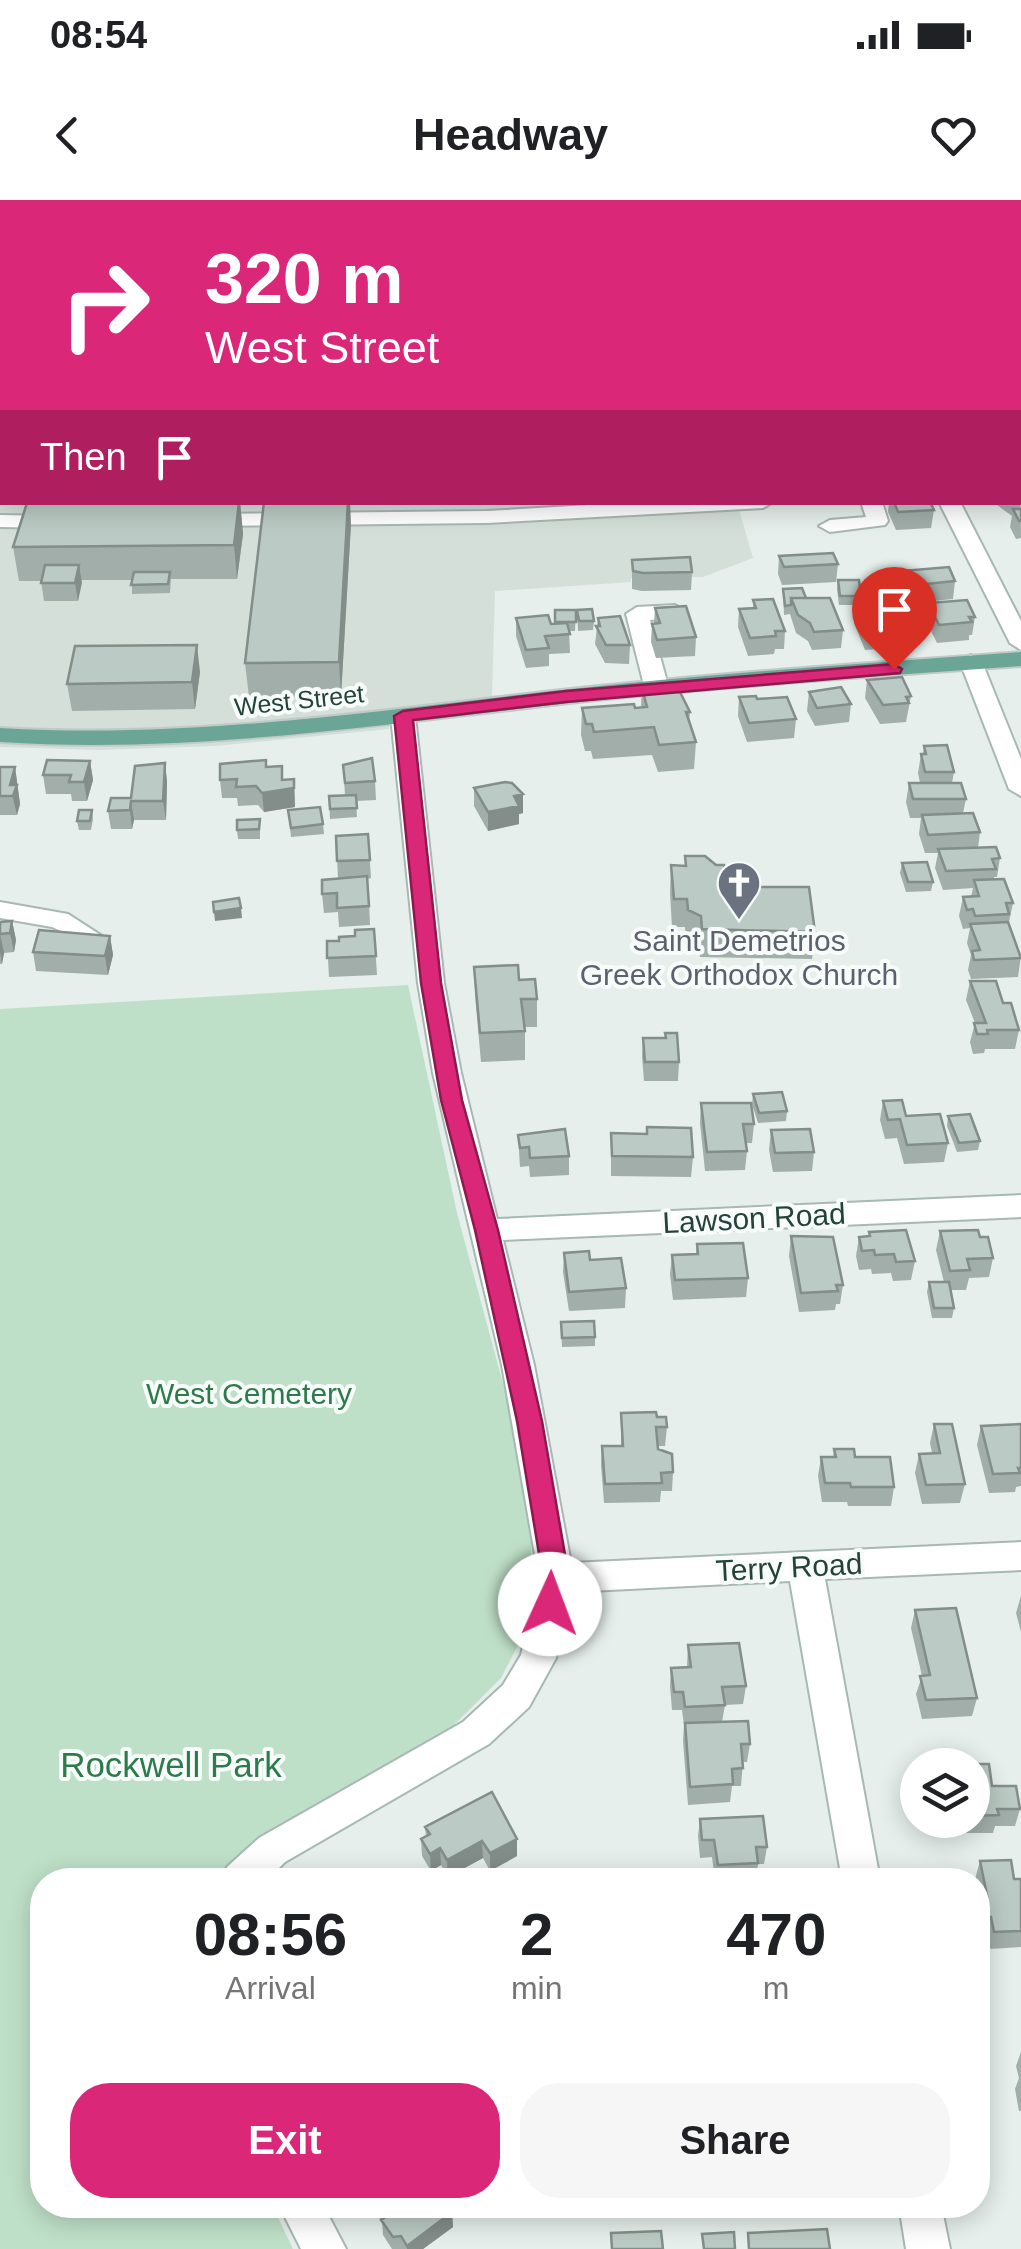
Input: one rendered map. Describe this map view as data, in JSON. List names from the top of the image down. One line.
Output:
{"streets":{"main road":["West Street"],"street":["Lawson Road","Terry Road"]},"parks":["West Cemetery","Rockwell Park"],"places":{"church":["Saint Demetrios Greek Orthodox Church"]},"page":{"status":"08:54","header":"Headway","turn":["320 m","West Street"],"then":"Then","eta":["08:56","Arrival","2","min","470","m"],"buttons":["Exit","Share"]}}
